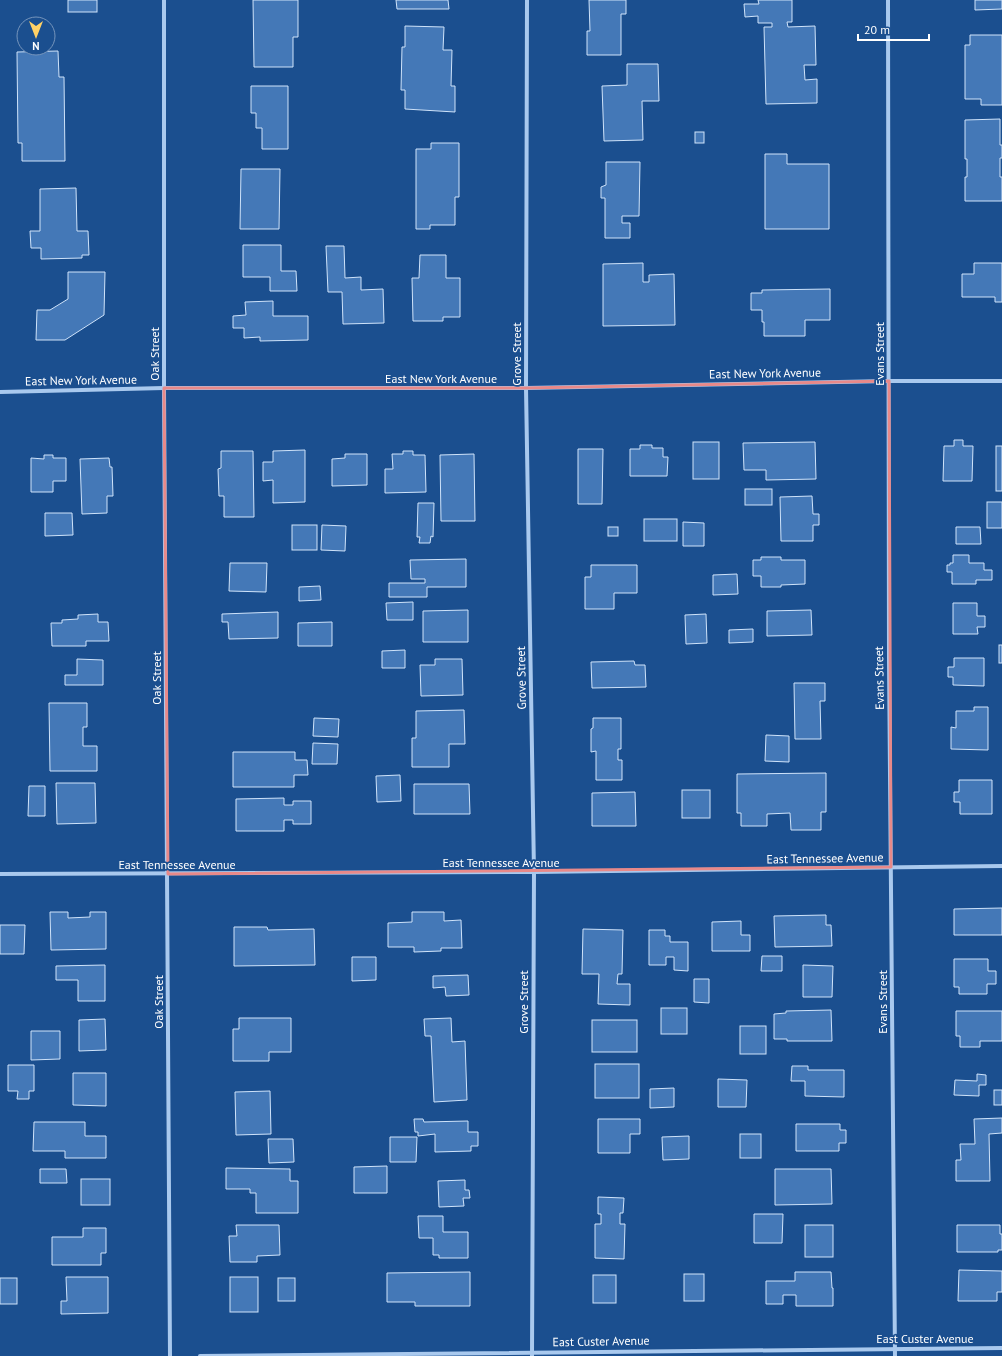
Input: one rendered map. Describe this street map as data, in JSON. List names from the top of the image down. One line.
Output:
{"streets":{"street":["Oak Street","Grove Street","Evans Street","East New York Avenue","East Tennessee Avenue","East Custer Avenue"]},"crossings":[["Oak Street","East New York Avenue"],["Oak Street","East Tennessee Avenue"],["Grove Street","East New York Avenue"],["Grove Street","East Tennessee Avenue"],["Grove Street","East Custer Avenue"],["Evans Street","East New York Avenue"],["Evans Street","East Tennessee Avenue"],["Evans Street","East Custer Avenue"]],"scale_bar":"20 m","north":"bottom"}
